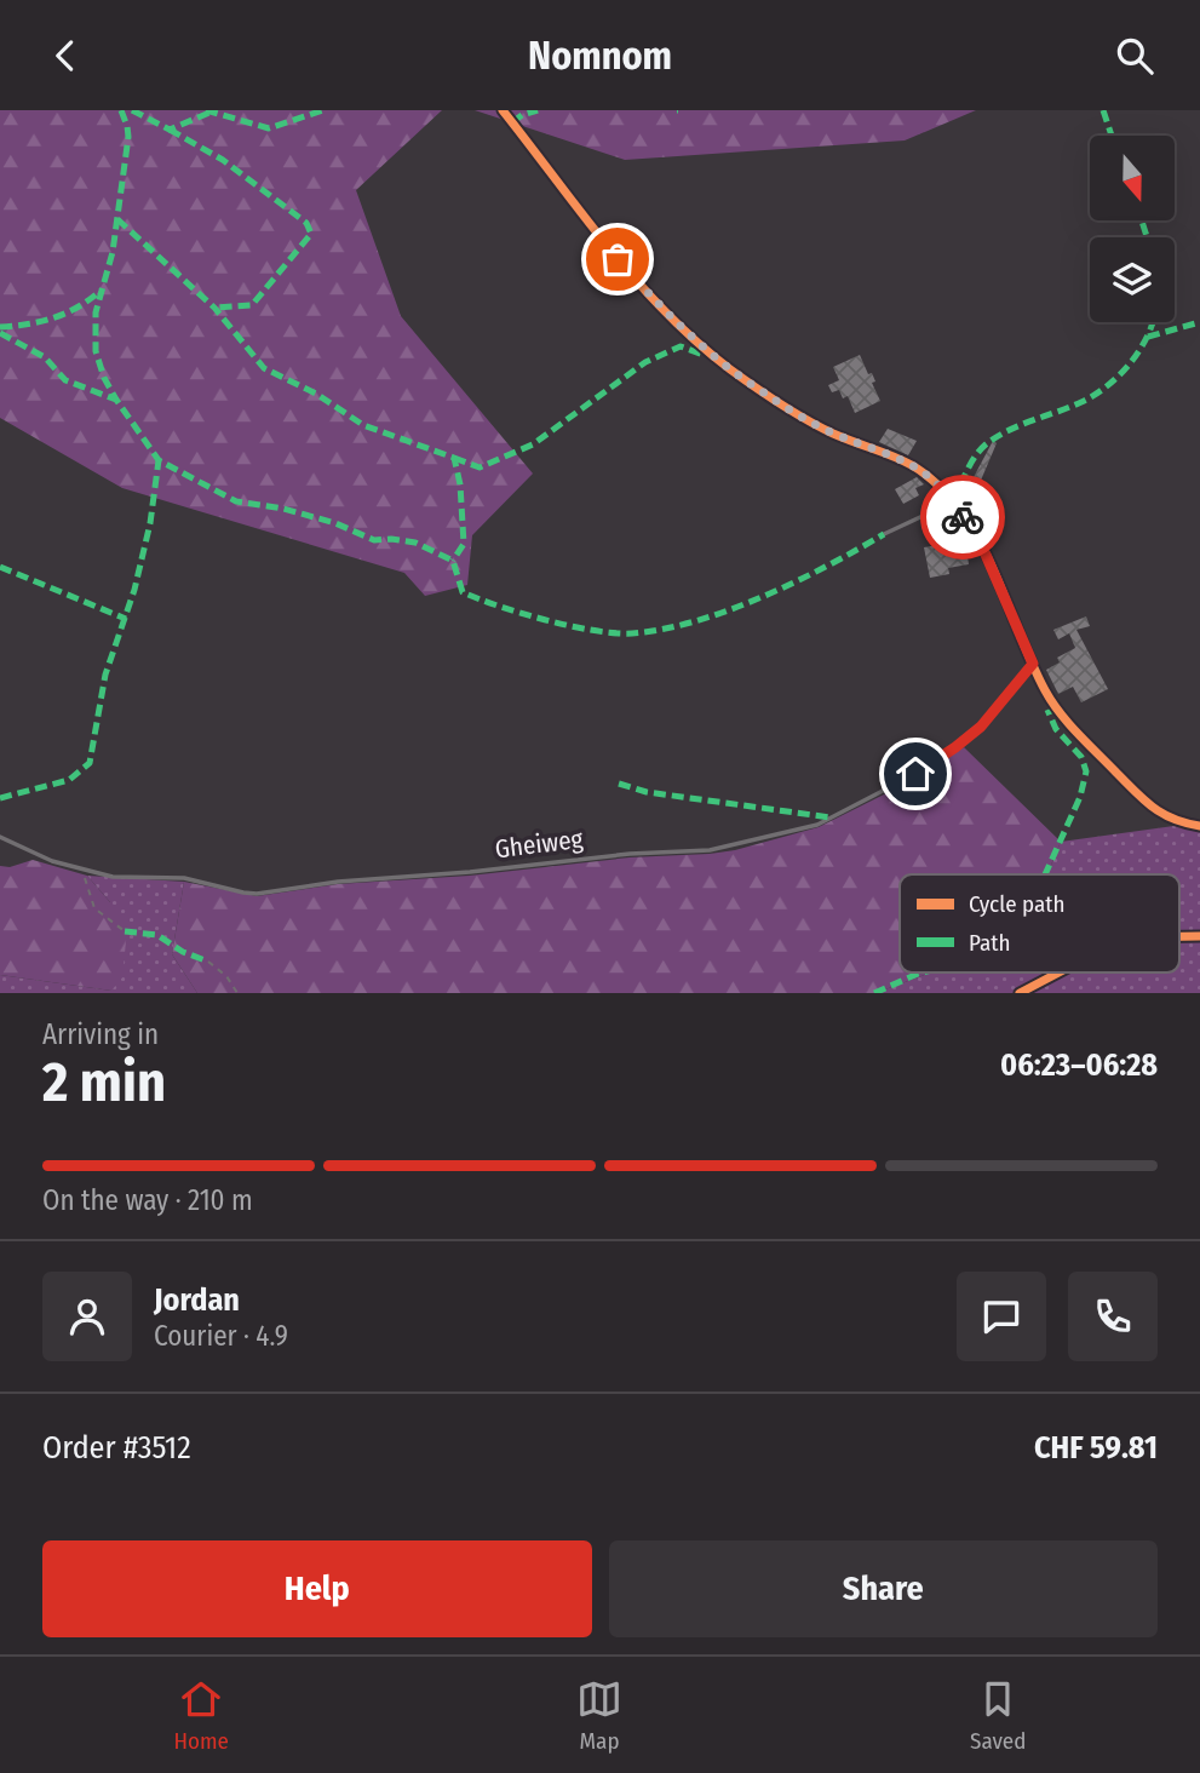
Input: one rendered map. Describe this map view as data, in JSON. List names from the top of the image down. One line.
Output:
{"streets":{"lane":["Gheiweg"]},"legend":["Cycle path","Path"],"north":"bottom","page":{"header":"Nomnom","heading":["2 min","Arriving in","06:23–06:28"],"panel":["Jordan","Courier · 4.9","Order #3512","CHF 59.81"],"bar":"On the way · 210 m","buttons":["Help","Share"],"tabs":["Home","Map","Saved"]}}
